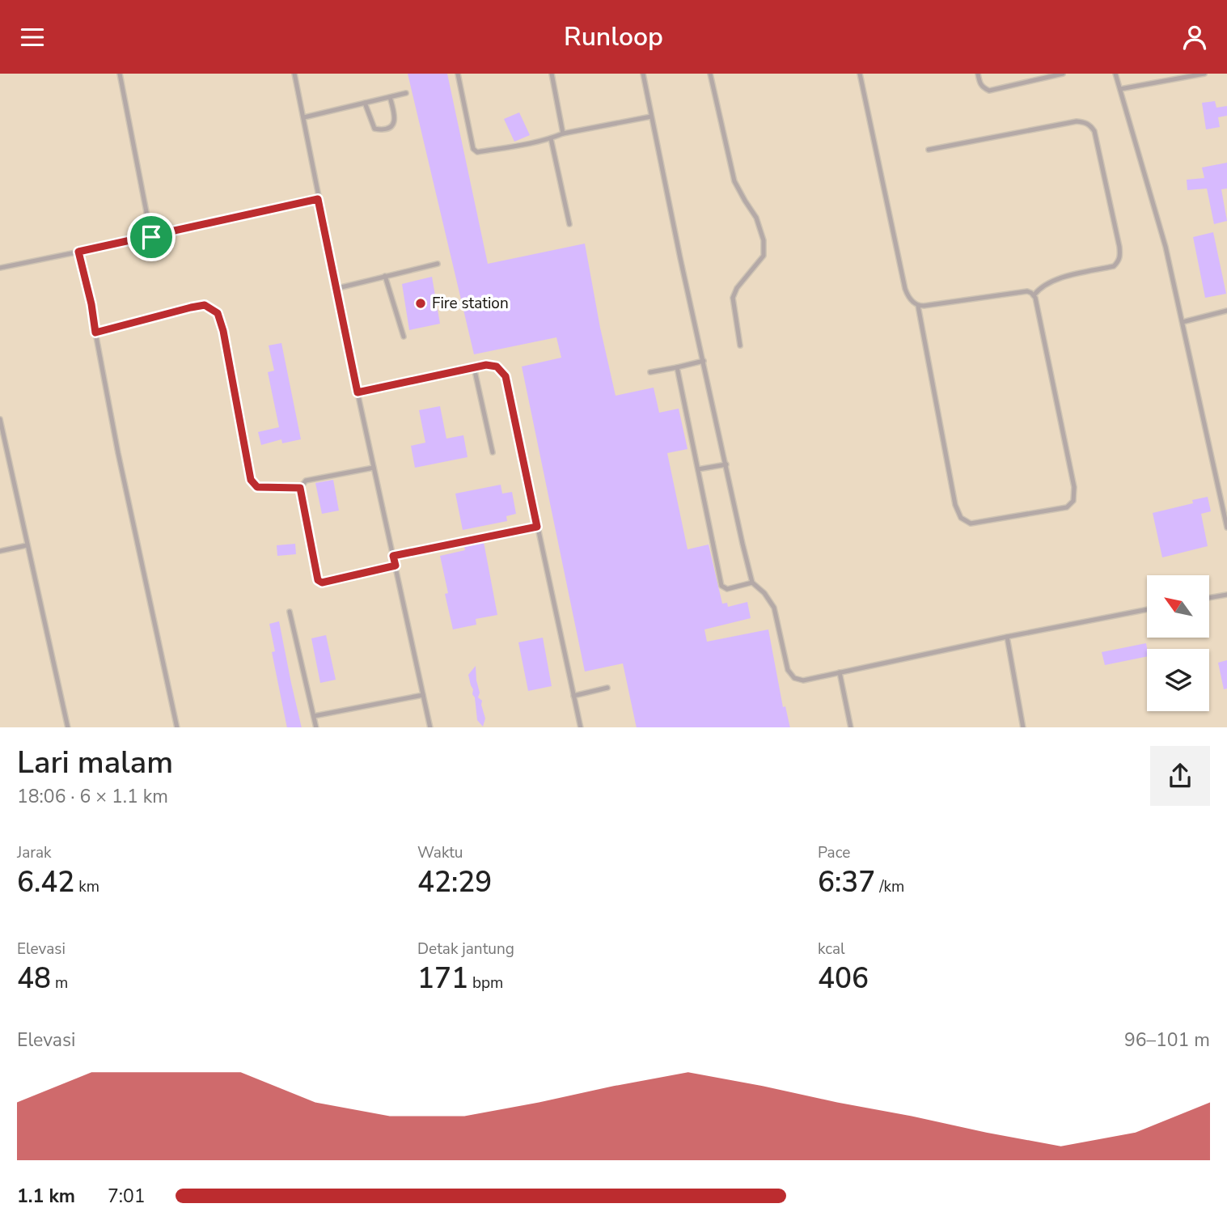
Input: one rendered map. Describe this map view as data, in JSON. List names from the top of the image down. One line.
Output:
{"places":["Fire station"],"north":"top left","page":{"header":"Runloop","heading":["Lari malam","18:06 · 6 × 1.1 km"],"stats":[["Jarak","6.42 km"],["Waktu","42:29"],["Pace","6:37 /km"],["Elevasi","48 m"],["Detak jantung","171 bpm"],["kcal","406"]],"chart":["Elevasi","96–101 m"],"list":[{"name":"1.1 km","note":"7:01"}]}}
